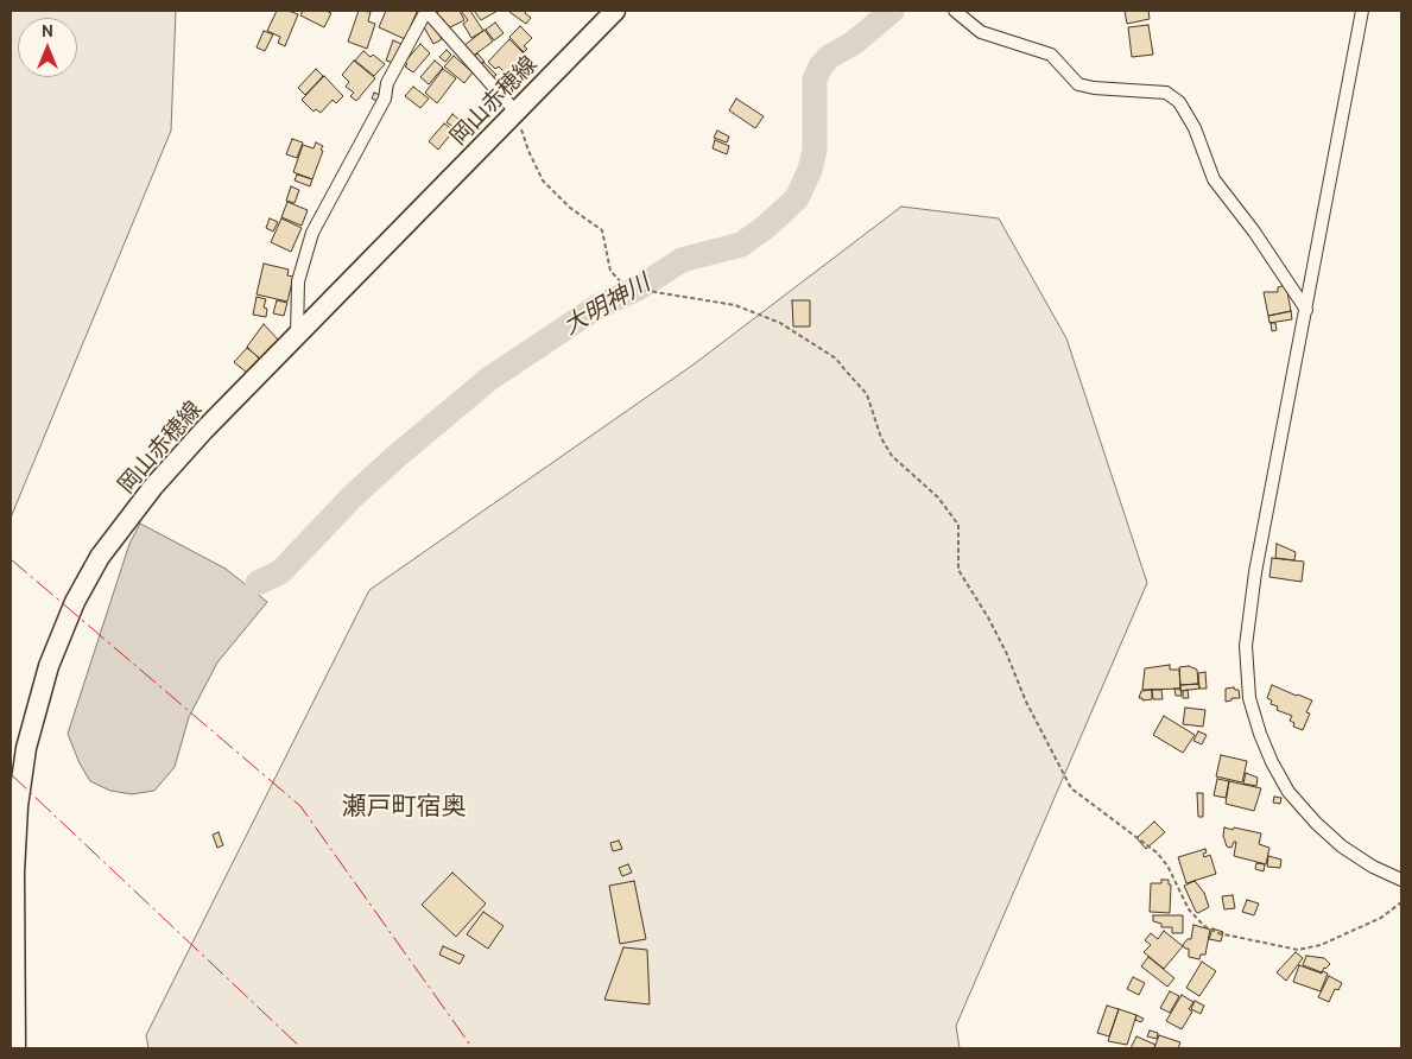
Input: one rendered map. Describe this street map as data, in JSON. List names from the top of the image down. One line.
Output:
{"streets":{"main road":["岡山赤穂線"]},"districts":["瀬戸町宿奥"],"water":["大明神川"],"north":"top"}
